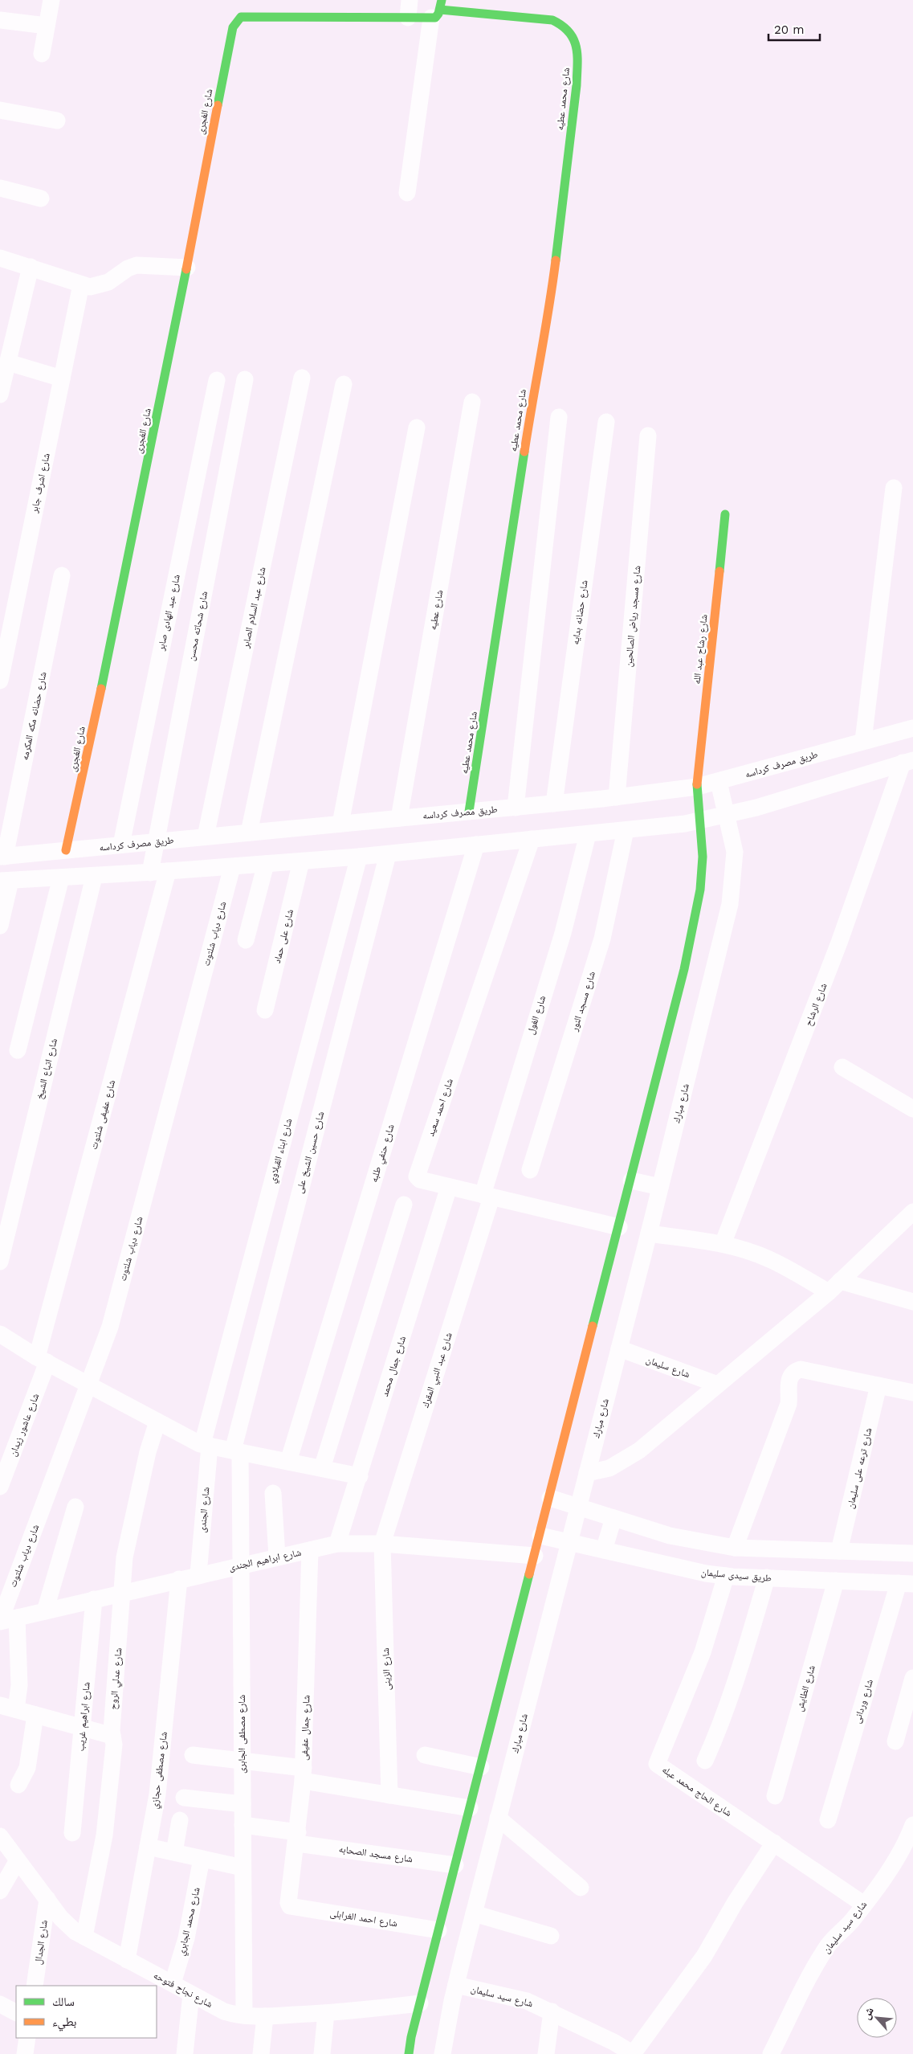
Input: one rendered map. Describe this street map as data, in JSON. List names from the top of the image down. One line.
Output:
{"streets":{"street":["شارع محمد عطيه","شارع الغجرى","شارع اشرف جابر","شارع عبد السلام الصابر","شارع عطيه","شارع عبد الهادى صابر","شارع حضانه بدايه","شارع مسجد رياض الصالحين","شارع شحاته محسن","شارع رشاح عبد الله","شارع حضانه مكه المكرمه","طريق مصرف كرداسه","شارع دياب شلتوت","شارع على حماد","شارع مسجد النور","شارع الرشاح","شارع الغول","شارع اتباع الشيخ","شارع مبارك","شارع احمد سعيد","شارع عفيفى شلتوت","شارع ابناء القبلاوي","شارع حسين الشيخ على","شارع حنفي طلبه","شارع جمال محمد","شارع سليمان","شارع عبد النبي المقرك","شارع عاشور زيدان","شارع ترعه على سليمان","شارع الجندى","شارع ابراهيم الجندى","طريق سيدى سليمان","شارع الزينى","شارع عدلي الروح","شارع الطايش","شارع وردانى","شارع ابراهيم غريب","شارع جمال عفيفى","شارع مصطفى الجابرى","شارع مصطفى حجازي","شارع الحاج محمد عبله","شارع مسجد الصحابه","شارع احمد الغرابلى","شارع محمد الجابري","شارع سيد سليمان","شارع الجدال","شارع نجاح فتوحه"]},"crossings":[["شارع محمد عطيه","طريق مصرف كرداسه"],["شارع الغجرى","طريق مصرف كرداسه"],["شارع عبد السلام الصابر","طريق مصرف كرداسه"],["شارع عطيه","طريق مصرف كرداسه"],["شارع عبد الهادى صابر","طريق مصرف كرداسه"],["شارع حضانه بدايه","طريق مصرف كرداسه"],["شارع مسجد رياض الصالحين","طريق مصرف كرداسه"],["شارع شحاته محسن","طريق مصرف كرداسه"],["شارع رشاح عبد الله","طريق مصرف كرداسه"],["شارع حضانه مكه المكرمه","طريق مصرف كرداسه"],["طريق مصرف كرداسه","شارع مبارك"],["شارع دياب شلتوت","شارع ابراهيم الجندى"],["شارع الغول","شارع احمد سعيد"],["شارع الغول","شارع عبد النبي المقرك"],["شارع مبارك","شارع سليمان"],["شارع مبارك","طريق سيدى سليمان"],["شارع مبارك","شارع سيد سليمان"],["شارع احمد سعيد","شارع جمال محمد"],["شارع احمد سعيد","شارع عبد النبي المقرك"],["شارع عفيفى شلتوت","شارع عاشور زيدان"],["شارع ابناء القبلاوي","شارع الجندى"],["شارع حسين الشيخ على","شارع مصطفى الجابرى"],["شارع جمال محمد","شارع ابراهيم الجندى"],["شارع عبد النبي المقرك","شارع ابراهيم الجندى"],["شارع عبد النبي المقرك","شارع الزينى"],["شارع الجندى","شارع ابراهيم الجندى"],["شارع ابراهيم الجندى","شارع الزينى"],["شارع ابراهيم الجندى","شارع عدلي الروح"],["شارع ابراهيم الجندى","شارع ابراهيم غريب"],["شارع ابراهيم الجندى","شارع جمال عفيفى"],["شارع ابراهيم الجندى","شارع مصطفى الجابرى"],["شارع ابراهيم الجندى","شارع مصطفى حجازي"],["طريق سيدى سليمان","شارع الطايش"],["طريق سيدى سليمان","شارع وردانى"],["طريق سيدى سليمان","شارع الحاج محمد عبله"],["شارع عدلي الروح","شارع نجاح فتوحه"],["شارع جمال عفيفى","شارع مسجد الصحابه"],["شارع جمال عفيفى","شارع احمد الغرابلى"],["شارع مصطفى الجابرى","شارع مسجد الصحابه"],["شارع مصطفى الجابرى","شارع نجاح فتوحه"],["شارع مصطفى حجازي","شارع نجاح فتوحه"],["شارع الحاج محمد عبله","شارع سيد سليمان"],["شارع محمد الجابري","شارع نجاح فتوحه"],["شارع الجدال","شارع نجاح فتوحه"]],"legend":["سالك","بطيء"],"scale_bar":"20 m","north":"top left"}
